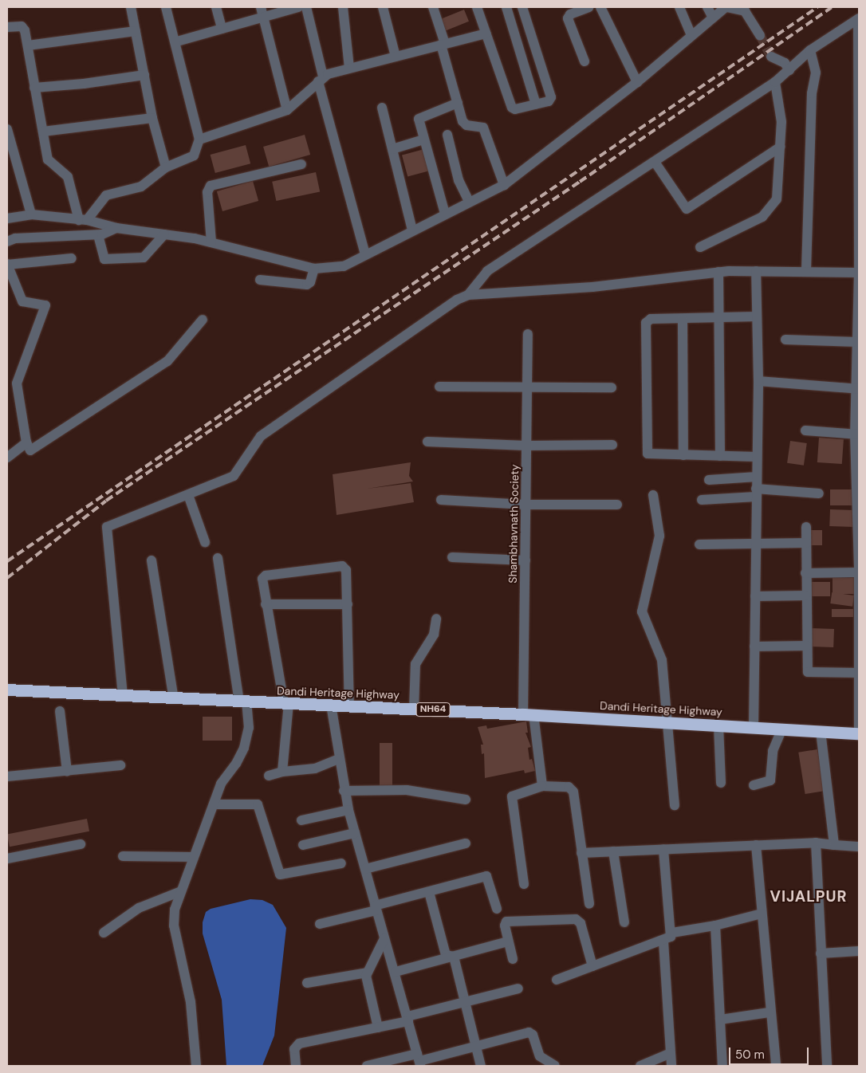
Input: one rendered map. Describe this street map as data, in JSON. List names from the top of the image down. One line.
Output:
{"streets":{"highway":["Dandi Heritage Highway","NH64"],"street":["Shambhavnath Society"]},"crossings":[["Shambhavnath Society","Dandi Heritage Highway"]],"districts":["VIJALPUR"],"scale_bar":"50 m"}
